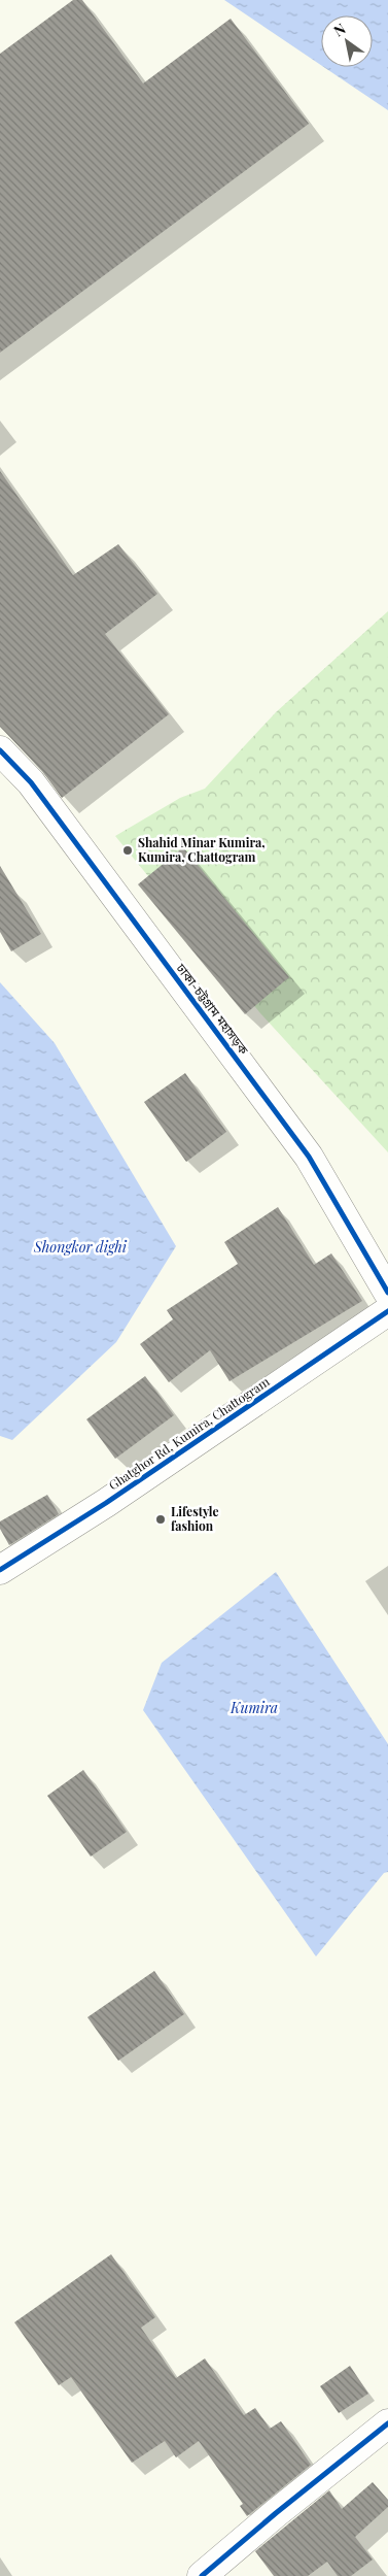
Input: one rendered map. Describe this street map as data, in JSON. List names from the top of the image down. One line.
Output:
{"streets":{"street":["ঢাকা-চট্টগ্রাম মহাসড়ক","Ghatghor Rd, Kumira, Chattogram"]},"water":["Shongkor dighi","Kumira"],"places":["Shahid Minar Kumira, Kumira, Chattogram","Lifestyle fashion"],"north":"top left"}
